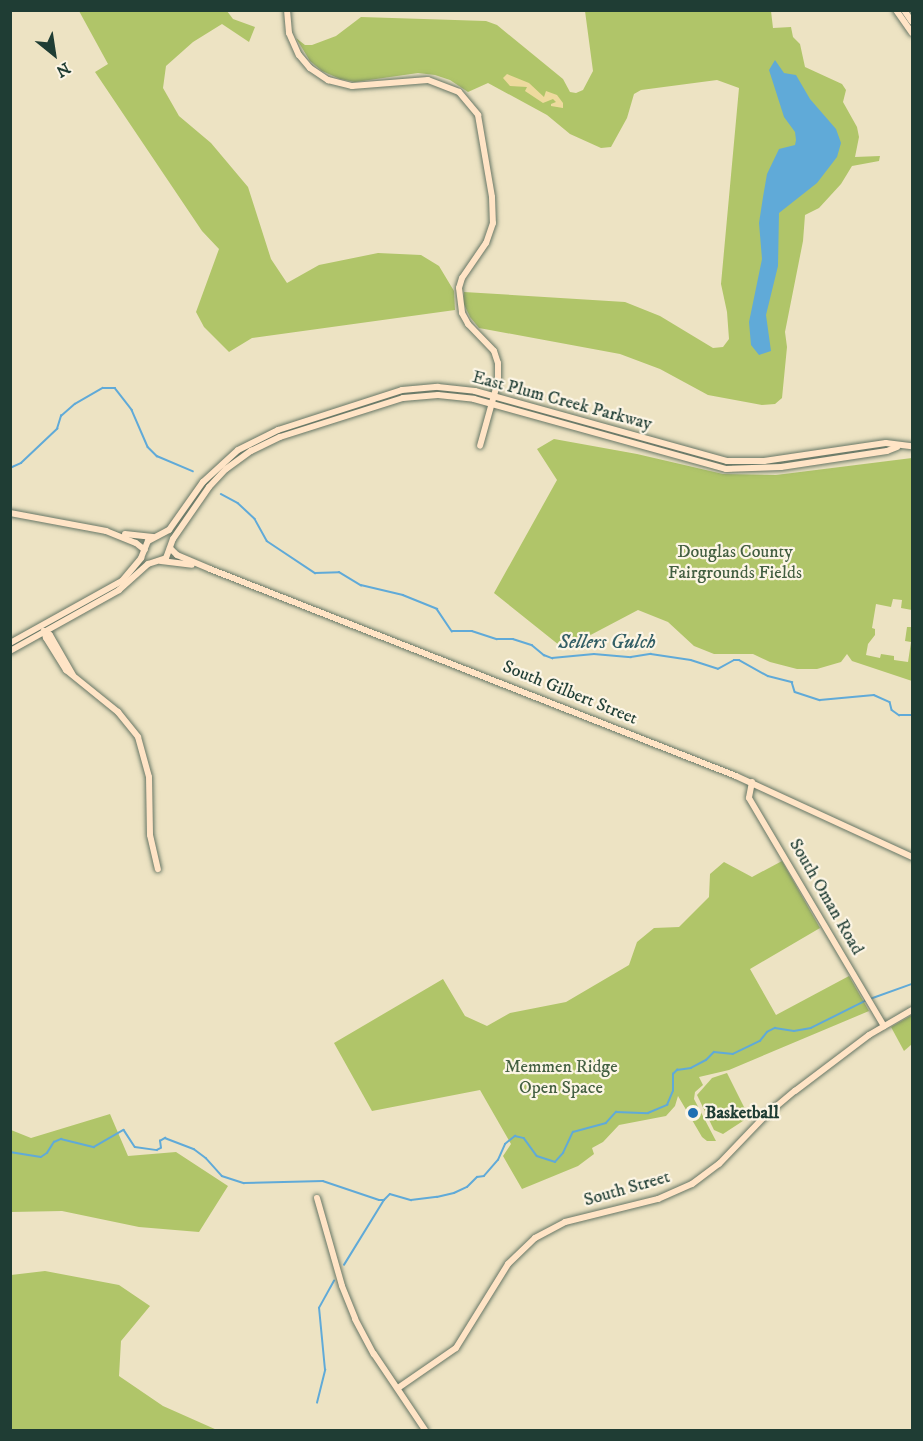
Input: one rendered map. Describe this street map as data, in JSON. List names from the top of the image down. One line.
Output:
{"streets":{"street":["East Plum Creek Parkway","South Gilbert Street","South Oman Road","South Street"]},"crossings":[["East Plum Creek Parkway","South Gilbert Street"],["South Gilbert Street","South Oman Road"],["South Oman Road","South Street"]],"water":["Sellers Gulch"],"parks":["Douglas County Fairgrounds Fields","Memmen Ridge Open Space"],"places":["Basketball"],"north":"bottom right"}
